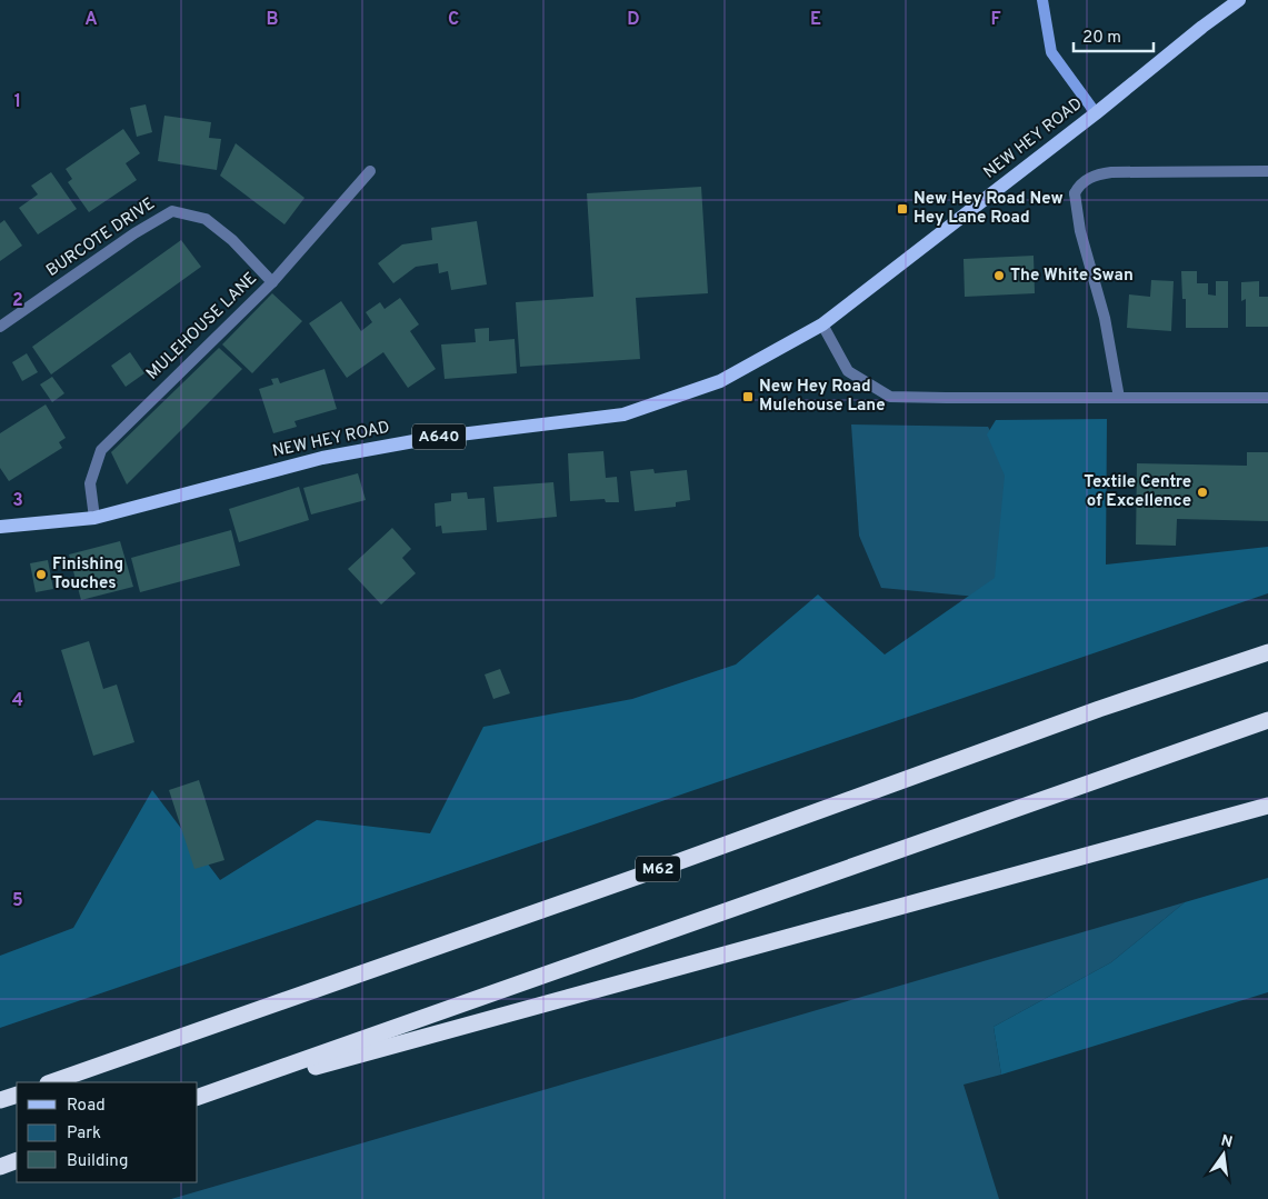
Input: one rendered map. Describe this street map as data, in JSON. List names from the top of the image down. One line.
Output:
{"streets":{"highway":["M62"],"main road":["NEW HEY ROAD","A640"],"street":["BURCOTE DRIVE","MULEHOUSE LANE"]},"crossings":[["NEW HEY ROAD","MULEHOUSE LANE"],["BURCOTE DRIVE","MULEHOUSE LANE"]],"places":{"transit":["New Hey Road New Hey Lane Road","New Hey Road Mulehouse Lane"],"other":["The White Swan","Textile Centre of Excellence","Finishing Touches"]},"legend":["Road","Park","Building"],"scale_bar":"20 m","north":"top","grid":{"columns":["A","B","C","D","E","F"],"rows":["1","2","3","4","5"]}}
